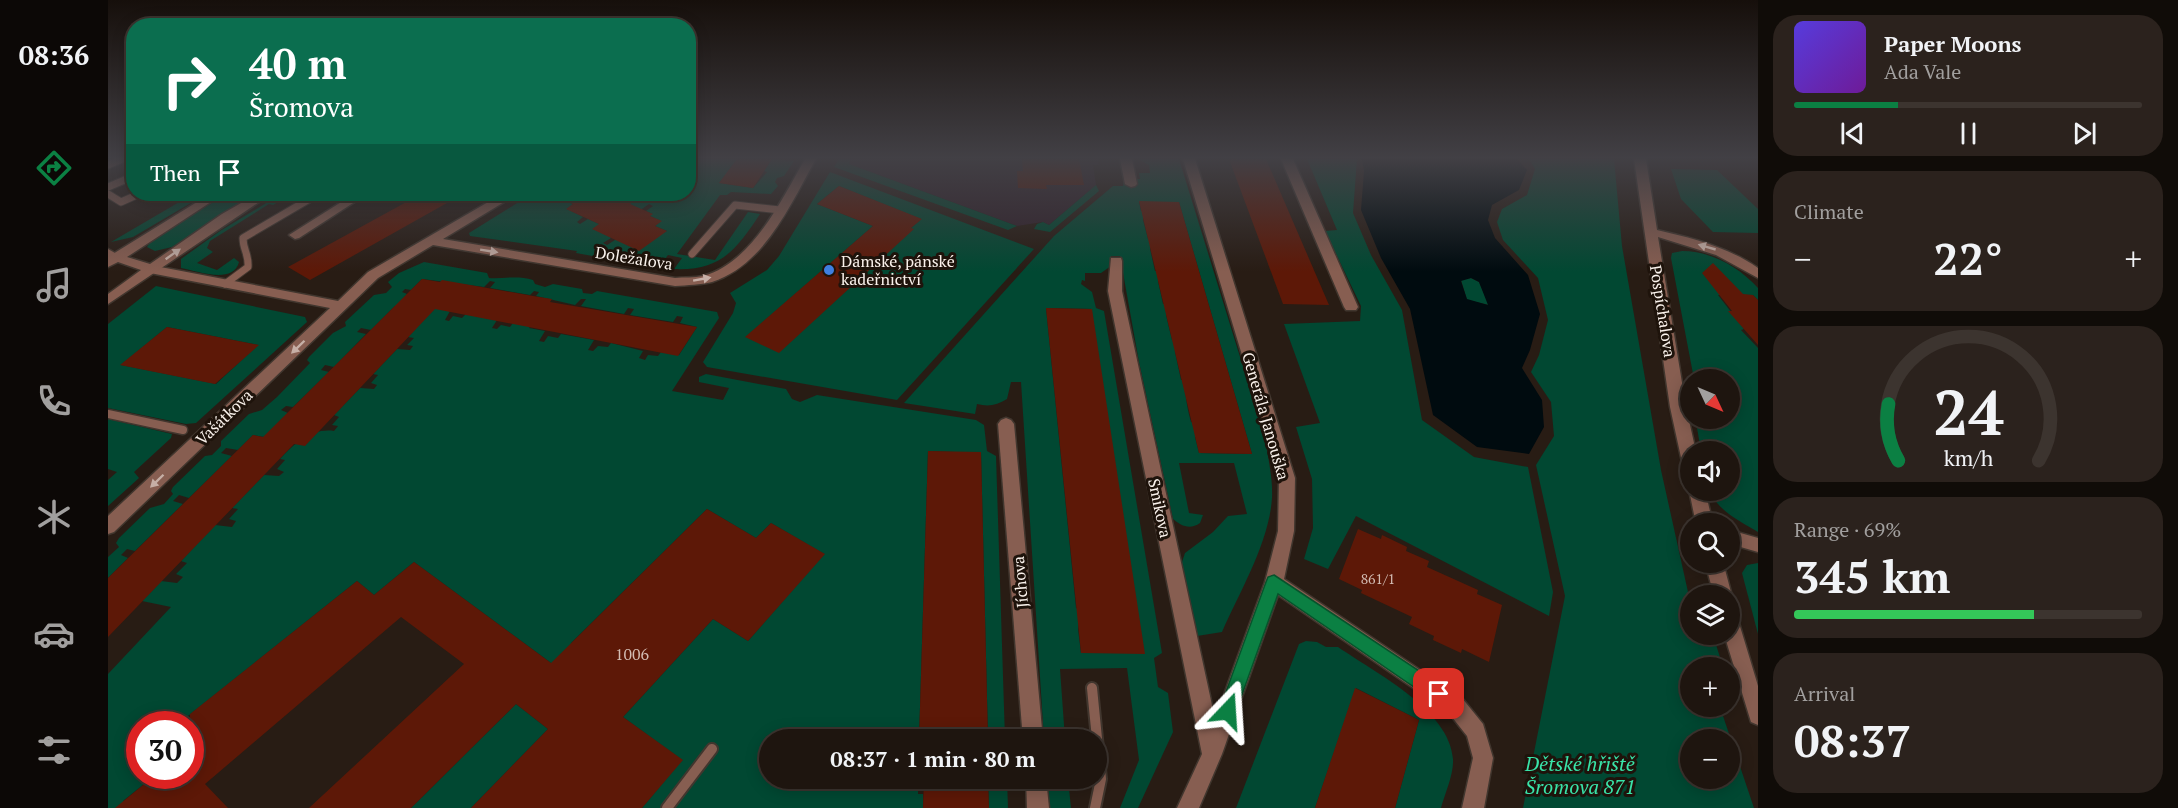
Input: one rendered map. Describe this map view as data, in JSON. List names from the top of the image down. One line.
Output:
{"streets":{"street":["Doležalova","Pospíchalova","Generála Janouška","Vašátkova","Smikova","Jíchova"]},"crossings":[["Doležalova","Vašátkova"],["Generála Janouška","Smikova"]],"one_way":["Doležalova","Vašátkova"],"parks":["Dětské hřiště Šromova 871"],"places":["Dámské, pánské kadeřnictví"],"house_numbers":["861/1","1006"],"north":"bottom right","page":{"tabs":"08:36","turn":["40 m","Šromova"],"song":["Paper Moons","Ada Vale"],"then":"Then","tile":["Climate",["Range · 69%","345 km"],["Arrival","08:37"]],"heat":["−","22°","+"],"map_buttons":["+","−"],"limit":"30","trip":"08:37 · 1 min · 80 m","gauge":["24","km/h"]}}
